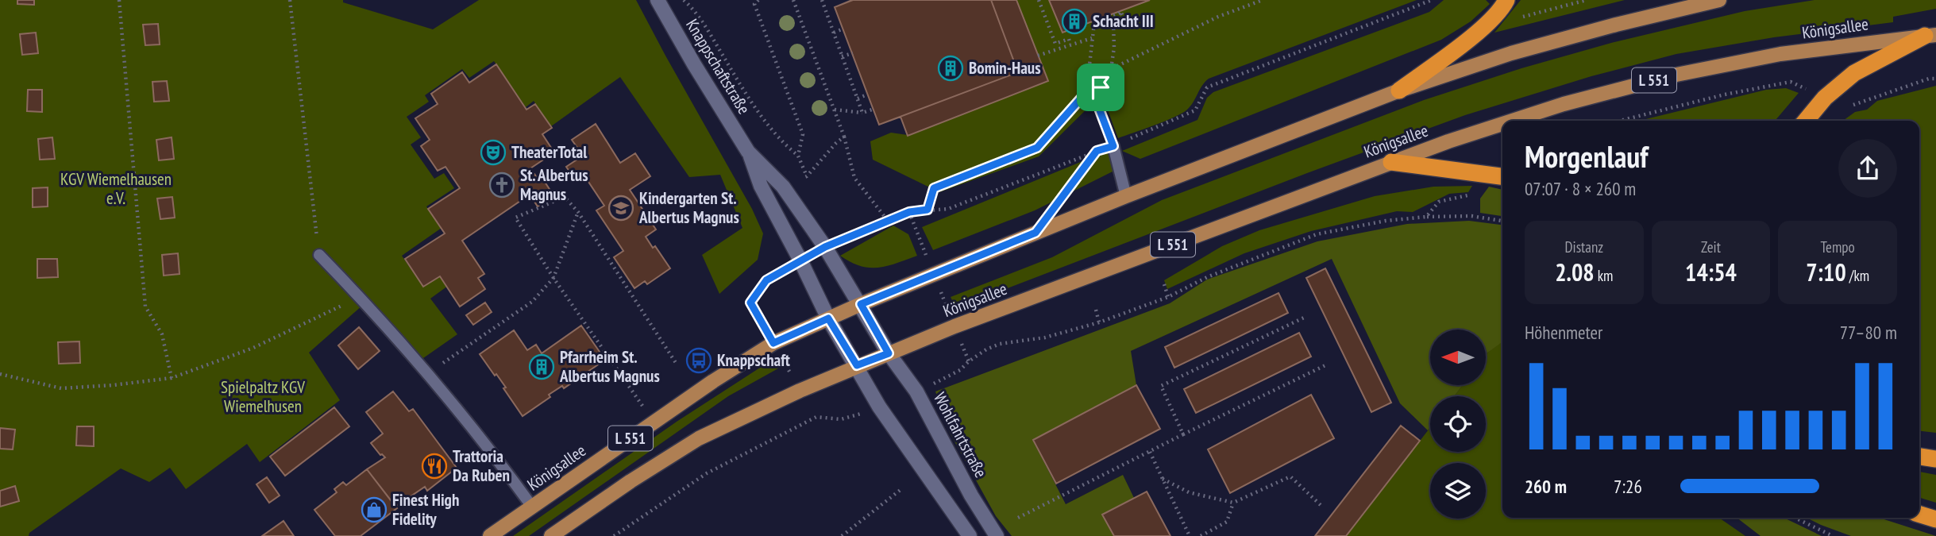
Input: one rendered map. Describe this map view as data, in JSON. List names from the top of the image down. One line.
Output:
{"streets":{"main road":["Königsallee","L 551"],"street":["Knappschaftstraße","Wohlfahrtstraße"]},"crossings":[["Königsallee","Knappschaftstraße"],["Königsallee","Wohlfahrtstraße"]],"parks":["KGV Wiemelhausen e.V.","Spielpaltz KGV Wiemelhusen"],"places":{"building":["Schacht III","Bomin-Haus","Pfarrheim St. Albertus Magnus"],"theatre":["TheaterTotal"],"church":["St. Albertus Magnus"],"school or university":["Kindergarten St. Albertus Magnus"],"bus stop":["Knappschaft"],"restaurant":["Trattoria Da Ruben"],"shop":["Finest High Fidelity"]},"north":"left","page":{"heading":["Morgenlauf","07:07 · 8 × 260 m"],"stats":[["Distanz","2.08 km"],["Zeit","14:54"],["Tempo","7:10 /km"]],"chart":["Höhenmeter","77–80 m"],"list":[{"name":"260 m","note":"7:26"}]}}
